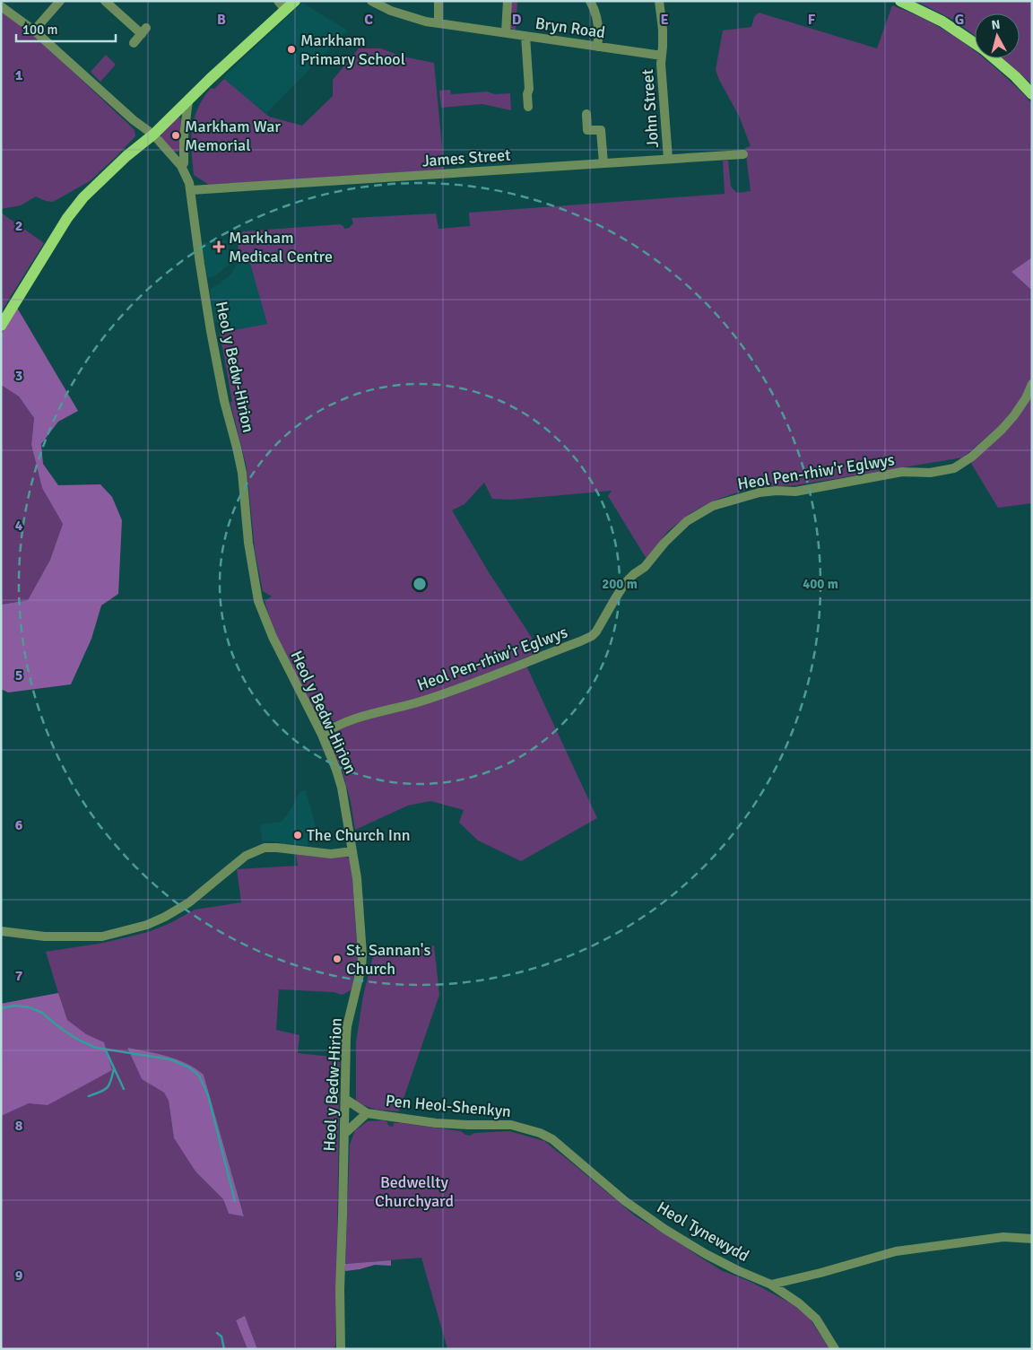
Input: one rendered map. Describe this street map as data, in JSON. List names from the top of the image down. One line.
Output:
{"streets":{"street":["Bryn Road","John Street","James Street","Heol y Bedw-Hirion","Heol Pen-rhiw'r Eglwys","Pen Heol-Shenkyn","Heol Tynewydd"]},"crossings":[["Bryn Road","John Street"],["John Street","James Street"],["James Street","Heol y Bedw-Hirion"],["Heol y Bedw-Hirion","Heol Pen-rhiw'r Eglwys"],["Heol y Bedw-Hirion","Pen Heol-Shenkyn"],["Pen Heol-Shenkyn","Heol Tynewydd"]],"parks":["Bedwellty Churchyard"],"places":{"other":["Markham Primary School","Markham War Memorial","The Church Inn","St. Sannan's Church"],"health":["Markham Medical Centre"]},"scale_bar":"100 m","north":"top","grid":{"columns":["B","C","D","E","F","G"],"rows":["1","2","3","4","5","6","7","8","9"]},"rings":["200 m","400 m"]}
